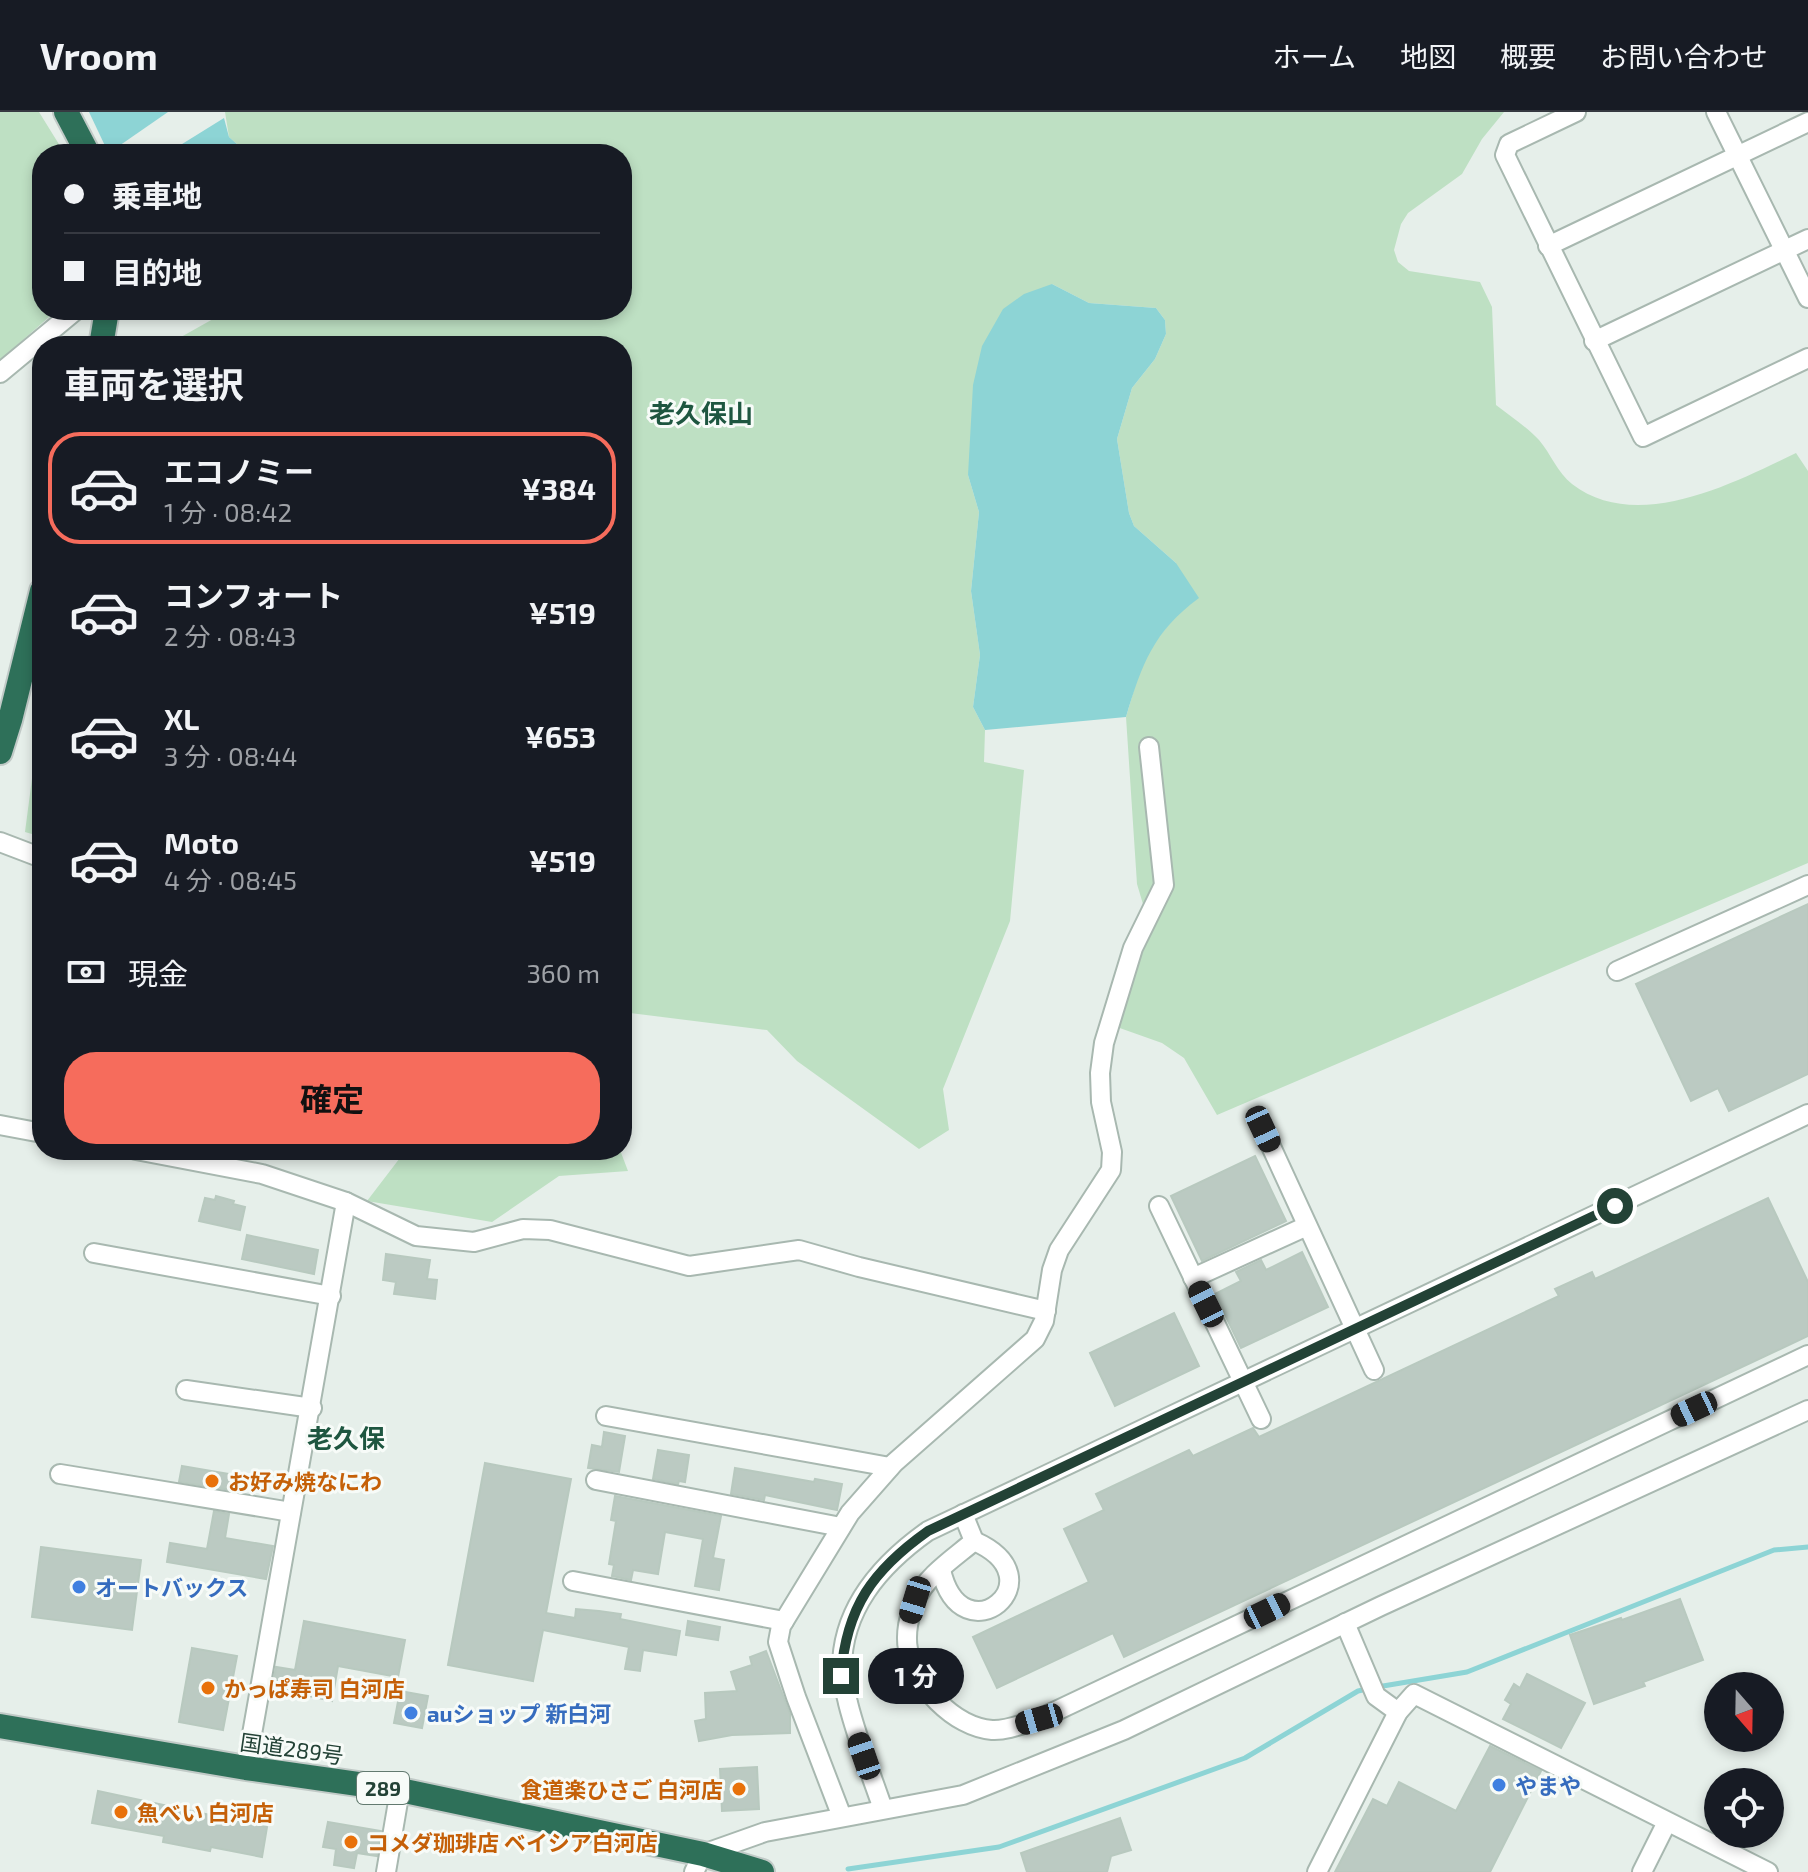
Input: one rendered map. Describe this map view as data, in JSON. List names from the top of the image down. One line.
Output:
{"streets":{"highway":["国道289号","289"]},"districts":["老久保山","老久保"],"places":["お好み焼なにわ","オートバックス","かっぱ寿司 白河店","auショップ 新白河","やまや","食道楽ひさご 白河店","魚べい 白河店","コメダ珈琲店 ベイシア白河店"],"north":"bottom","page":{"header":"Vroom","nav":["ホーム","地図","概要","お問い合わせ"],"banner":["乗車地","目的地"],"heading":"車両を選択","list":[{"name":"エコノミー","note":"1 分 · 08:42","value":"¥384"},{"name":"コンフォート","note":"2 分 · 08:43","value":"¥519"},{"name":"XL","note":"3 分 · 08:44","value":"¥653"},{"name":"Moto","note":"4 分 · 08:45","value":"¥519"}],"pay":["現金","360 m"],"buttons":"確定","bubble":"1 分"}}
